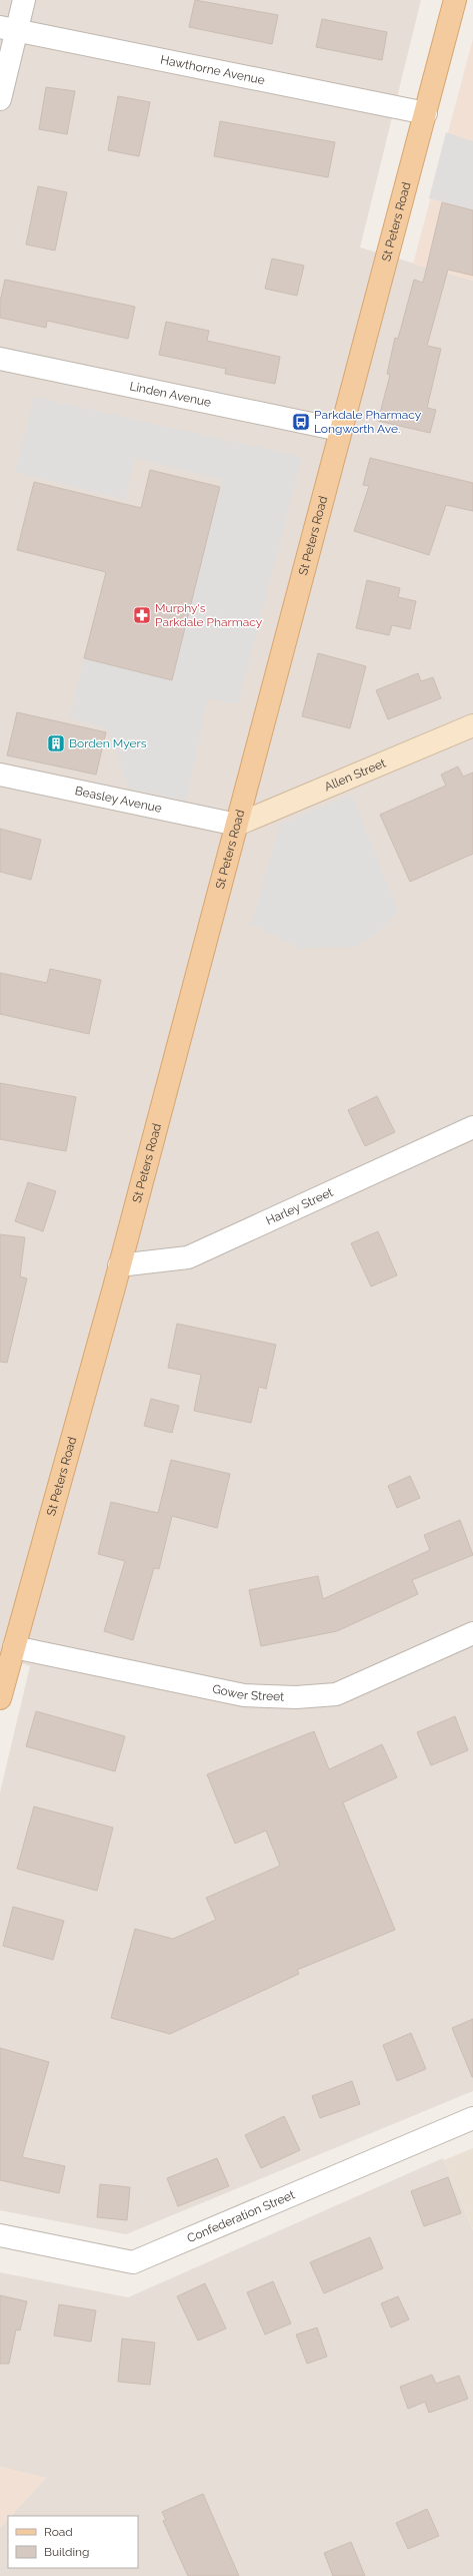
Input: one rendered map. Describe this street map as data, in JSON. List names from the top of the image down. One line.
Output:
{"streets":{"main road":["St Peters Road"],"street":["Hawthorne Avenue","Linden Avenue","Allen Street","Beasley Avenue","Harley Street","Gower Street","Confederation Street"]},"crossings":[["Hawthorne Avenue","St Peters Road"],["St Peters Road","Linden Avenue"],["St Peters Road","Allen Street"],["St Peters Road","Beasley Avenue"],["St Peters Road","Harley Street"],["St Peters Road","Gower Street"],["Allen Street","Beasley Avenue"]],"places":{"bus stop":["Parkdale Pharmacy Longworth Ave."],"pharmacy":["Murphy's Parkdale Pharmacy"],"building":["Borden Myers"]},"legend":["Road","Building"]}
